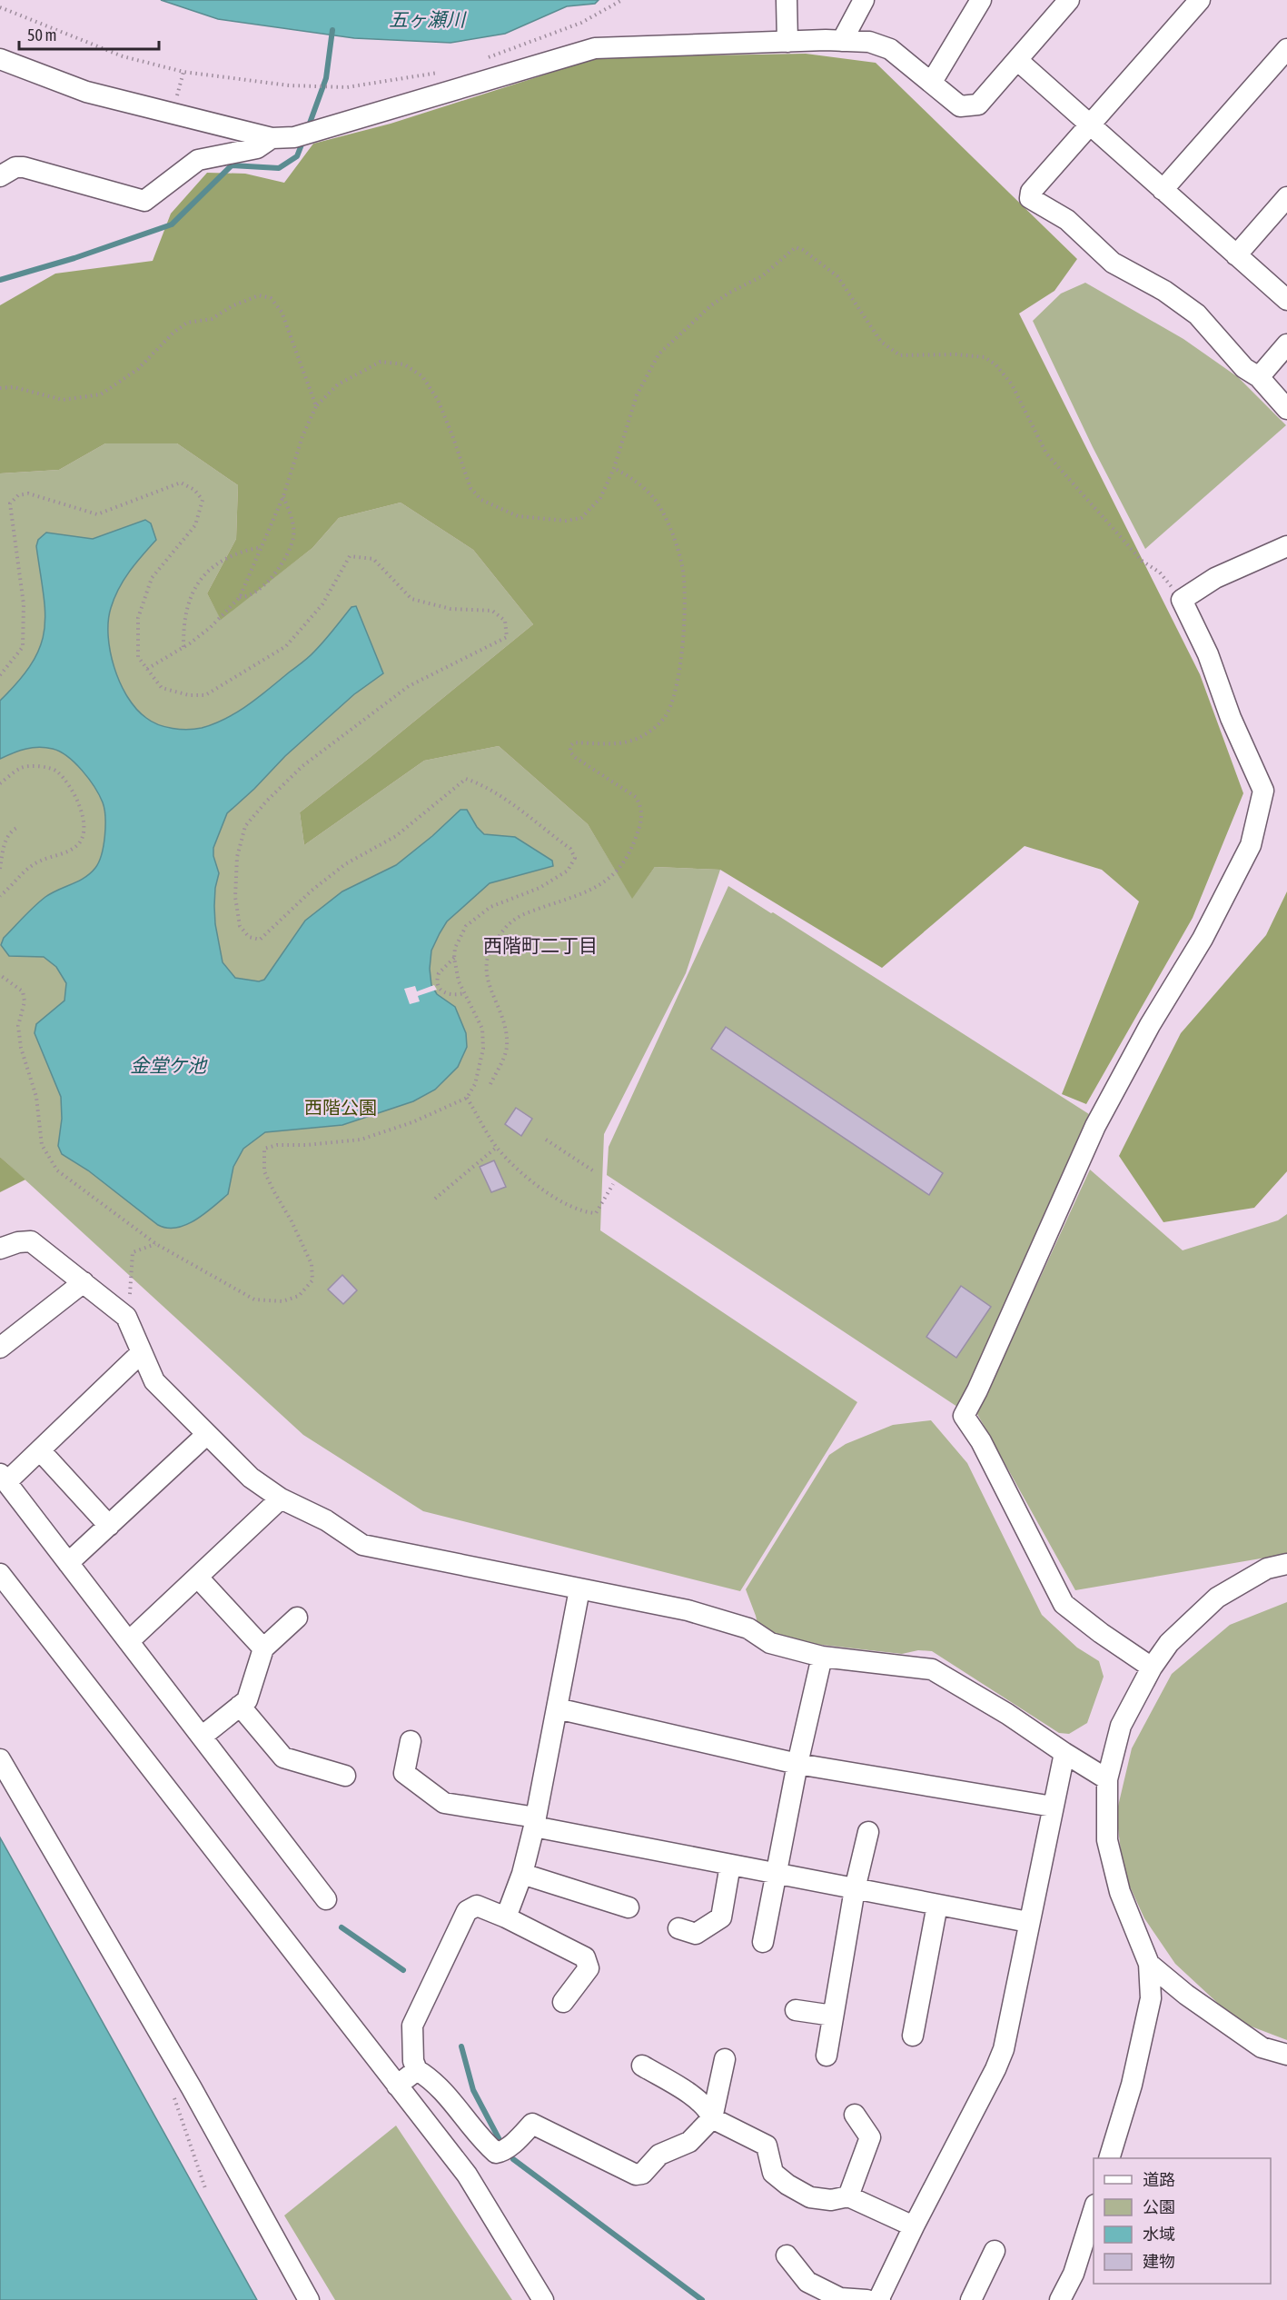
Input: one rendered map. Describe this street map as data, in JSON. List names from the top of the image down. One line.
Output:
{"districts":["西階町二丁目"],"water":["五ヶ瀬川","金堂ケ池"],"parks":["西階公園"],"legend":["道路","公園","水域","建物"],"scale_bar":"50 m"}
